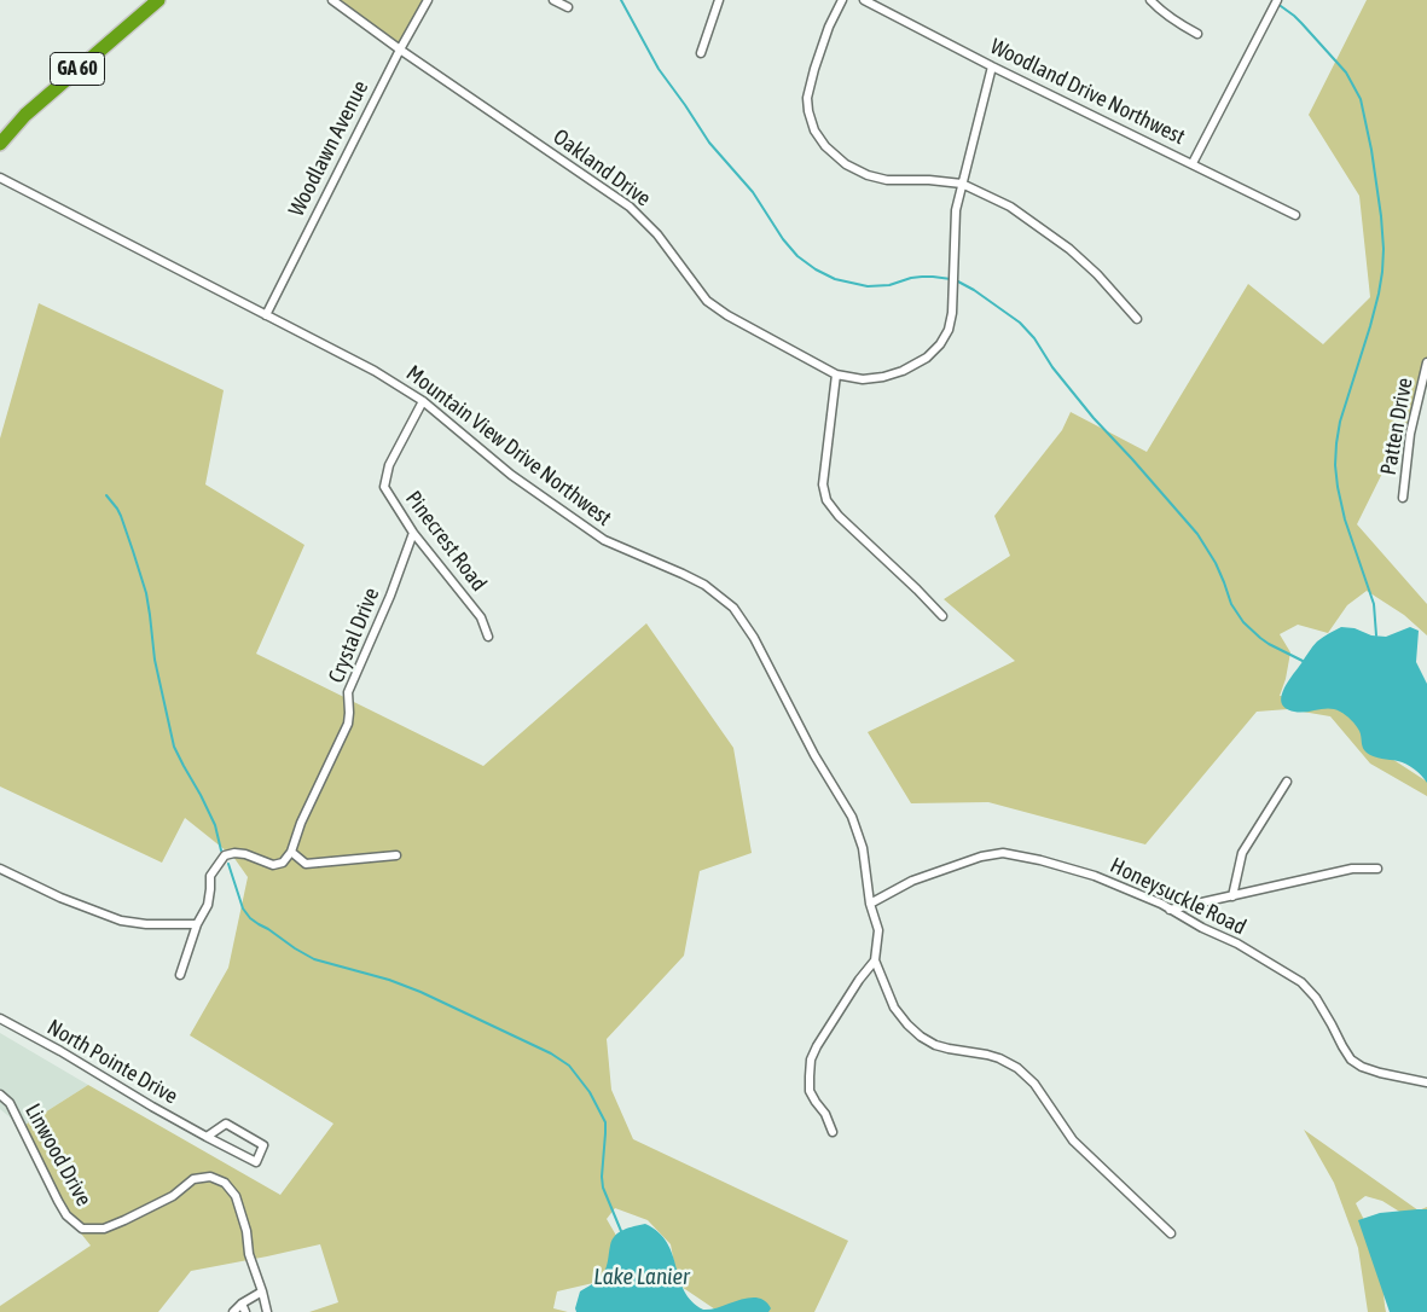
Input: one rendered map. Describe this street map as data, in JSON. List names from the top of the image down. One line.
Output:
{"streets":{"highway":["GA 60"],"street":["Woodland Drive Northwest","Woodlawn Avenue","Oakland Drive","Patten Drive","Mountain View Drive Northwest","Pinecrest Road","Crystal Drive","Honeysuckle Road","North Pointe Drive","Linwood Drive"]},"crossings":[["Woodlawn Avenue","Oakland Drive"],["Woodlawn Avenue","Mountain View Drive Northwest"],["Mountain View Drive Northwest","Pinecrest Road"],["Mountain View Drive Northwest","Honeysuckle Road"],["Pinecrest Road","Crystal Drive"]],"water":["Lake Lanier"]}
